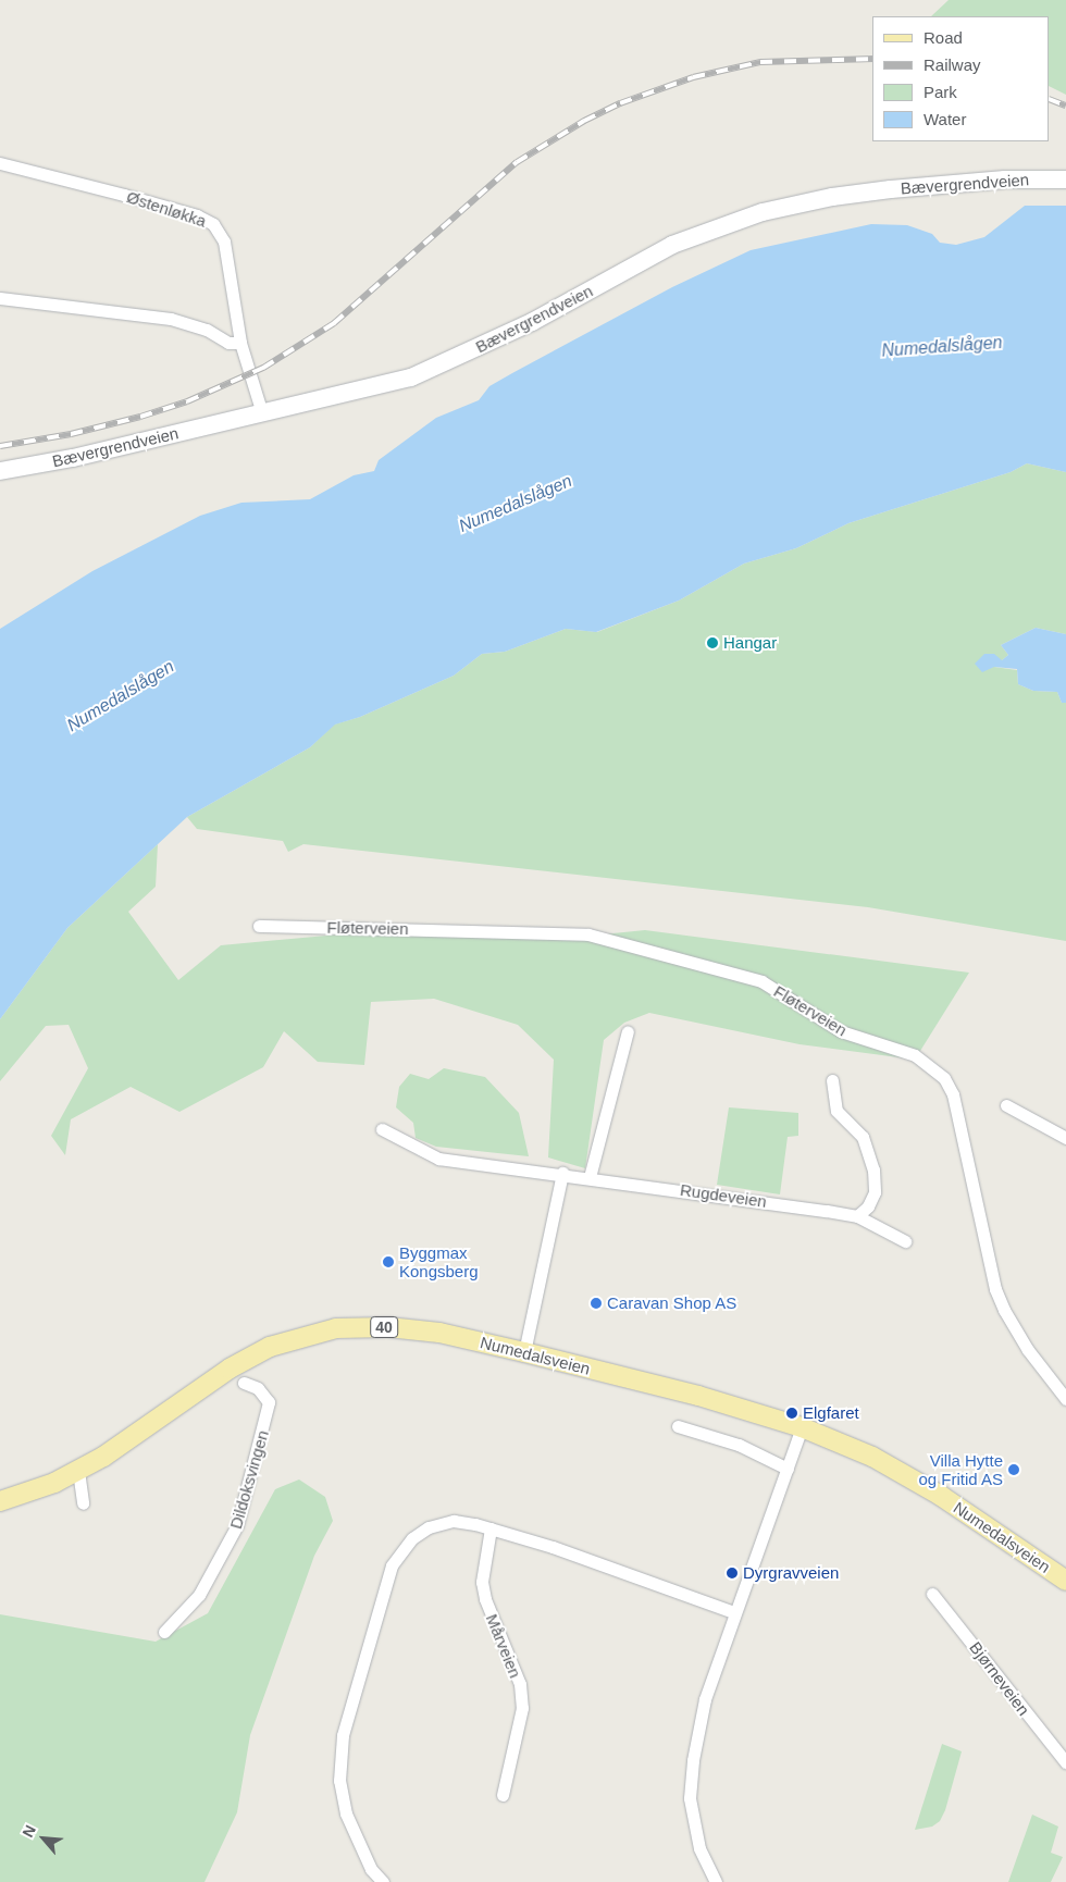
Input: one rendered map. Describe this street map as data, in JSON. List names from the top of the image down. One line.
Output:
{"streets":{"main road":["Bævergrendveien","40","Numedalsveien"],"street":["Østenløkka","Fløterveien","Rugdeveien","Dildoksvingen","Mårveien","Bjørneveien"]},"crossings":[["Bævergrendveien","Østenløkka"]],"water":["Numedalslågen"],"places":["Hangar","Byggmax Kongsberg","Caravan Shop AS","Elgfaret","Villa Hytte og Fritid AS","Dyrgravveien"],"legend":["Road","Railway","Park","Water"],"north":"top left"}
